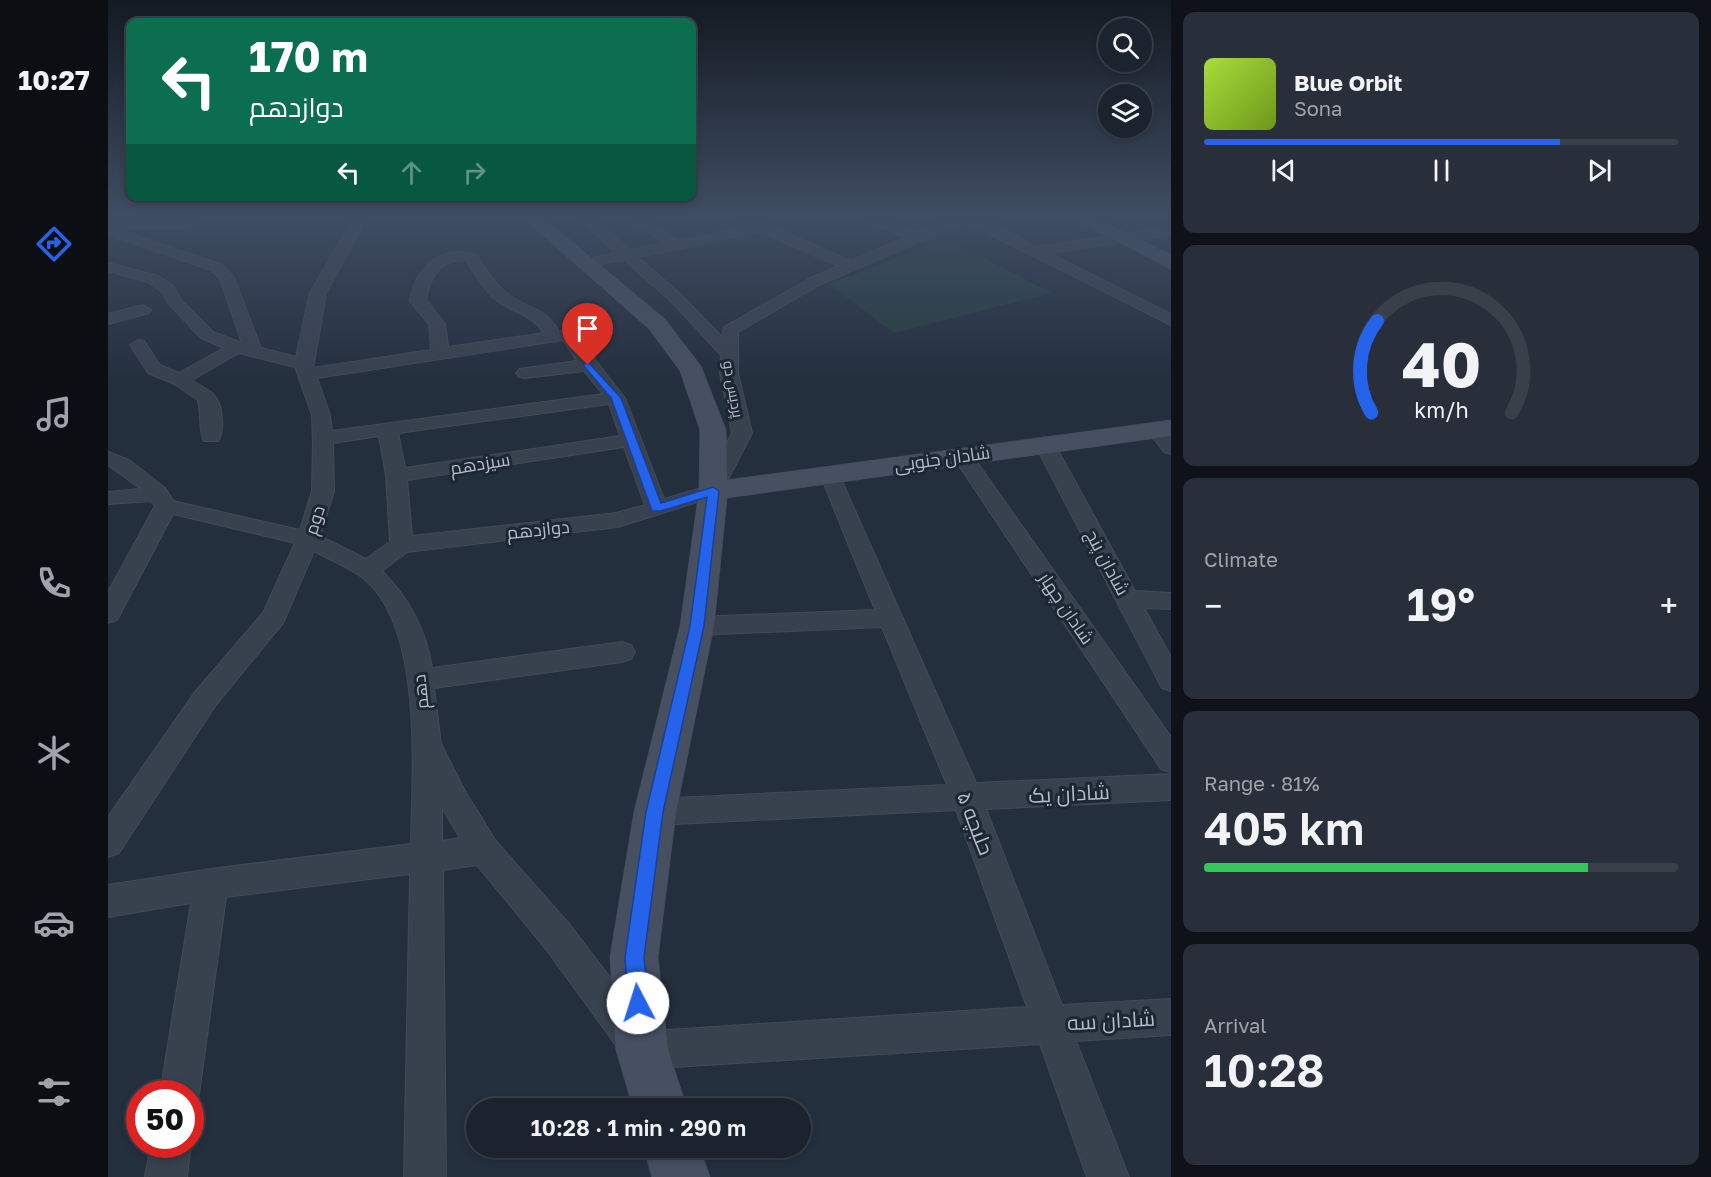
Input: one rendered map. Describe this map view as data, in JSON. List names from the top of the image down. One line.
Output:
{"streets":{"main road":["شادان جنوبی"],"street":["پردیس دو","سیزدهم","دوم","دوازدهم","شادان پنج","شادان چهار","دهم","شادان یک","حلبچه ۵","شادان سه"]},"crossings":[["پردیس دو","شادان جنوبی"],["پردیس دو","دوازدهم"],["شادان جنوبی","دوازدهم"],["شادان جنوبی","شادان پنج"],["شادان جنوبی","شادان چهار"],["شادان جنوبی","حلبچه ۵"],["دوم","دهم"],["دهم","شادان سه"],["شادان یک","حلبچه ۵"],["حلبچه ۵","شادان سه"]],"page":{"tabs":"10:27","turn":["170 m","دوازدهم"],"song":["Blue Orbit","Sona"],"tile":["Climate",["Range · 81%","405 km"],["Arrival","10:28"]],"heat":["−","19°","+"],"limit":"50","trip":"10:28 · 1 min · 290 m","gauge":["40","km/h"]}}
